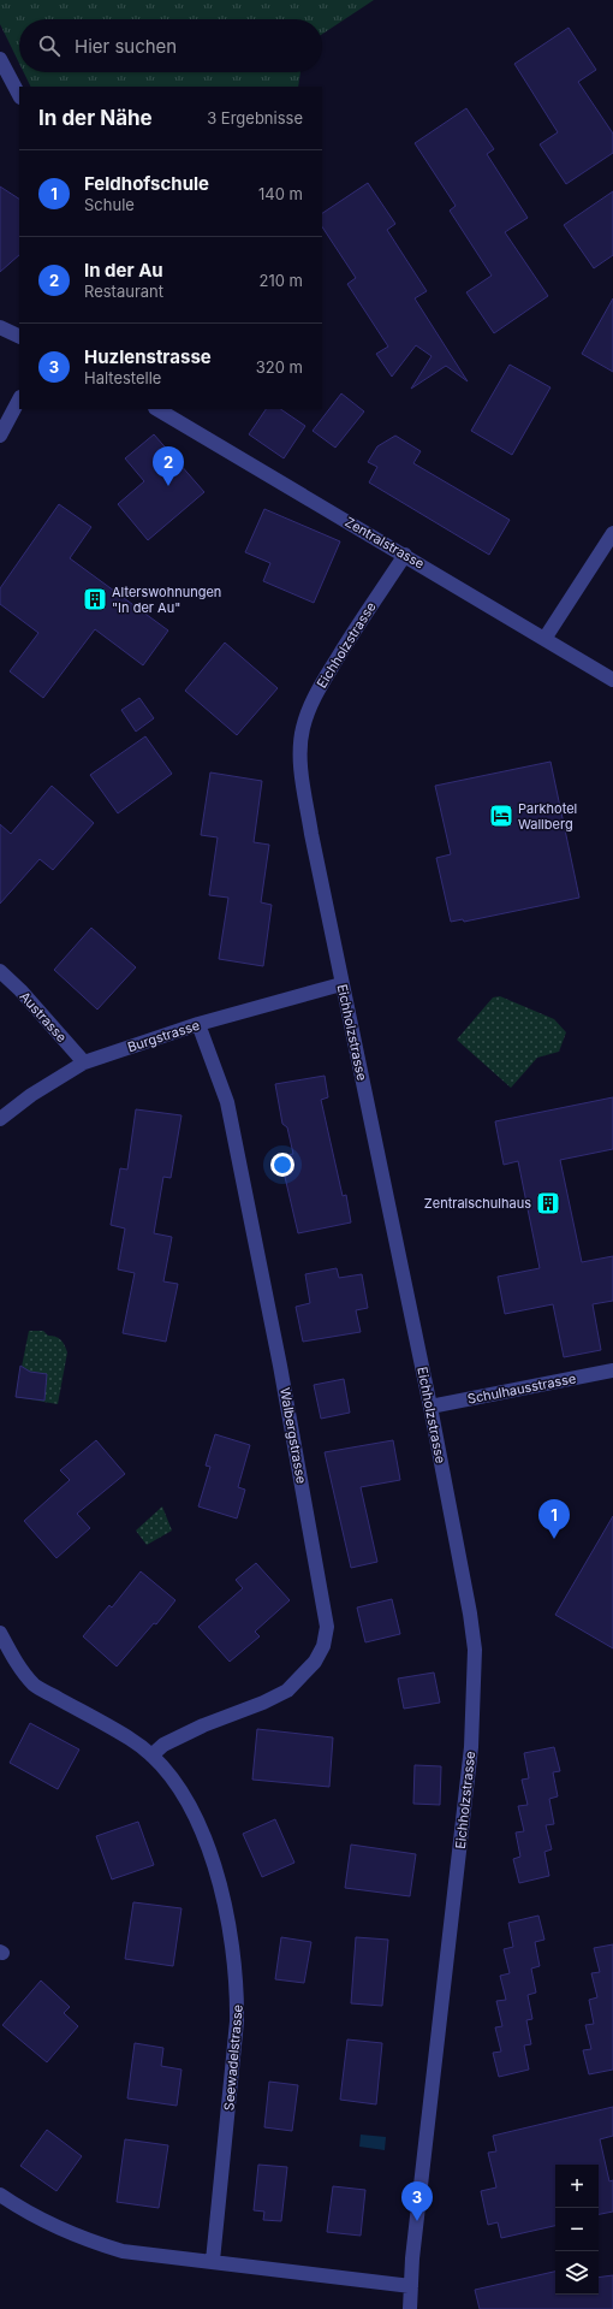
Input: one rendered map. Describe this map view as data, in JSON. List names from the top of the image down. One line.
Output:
{"streets":{"street":["Zentralstrasse","Eichholzstrasse","Austrasse","Burgstrasse","Schulhausstrasse","Walbergstrasse","Seewadelstrasse"]},"crossings":[["Zentralstrasse","Eichholzstrasse"],["Eichholzstrasse","Burgstrasse"],["Eichholzstrasse","Schulhausstrasse"],["Austrasse","Burgstrasse"],["Burgstrasse","Walbergstrasse"],["Walbergstrasse","Seewadelstrasse"]],"places":{"building":["Alterswohnungen \"In der Au\"","Zentralschulhaus"],"hotel":["Parkhotel Wallberg"]},"page":{"search":"Hier suchen","heading":["In der Nähe","3 Ergebnisse"],"list":[{"mark":"1","name":"Feldhofschule","note":"Schule","value":"140 m"},{"mark":"2","name":"In der Au","note":"Restaurant","value":"210 m"},{"mark":"3","name":"Huzlenstrasse","note":"Haltestelle","value":"320 m"}],"pins":["2","1","3"],"map_buttons":["+","−"]}}
